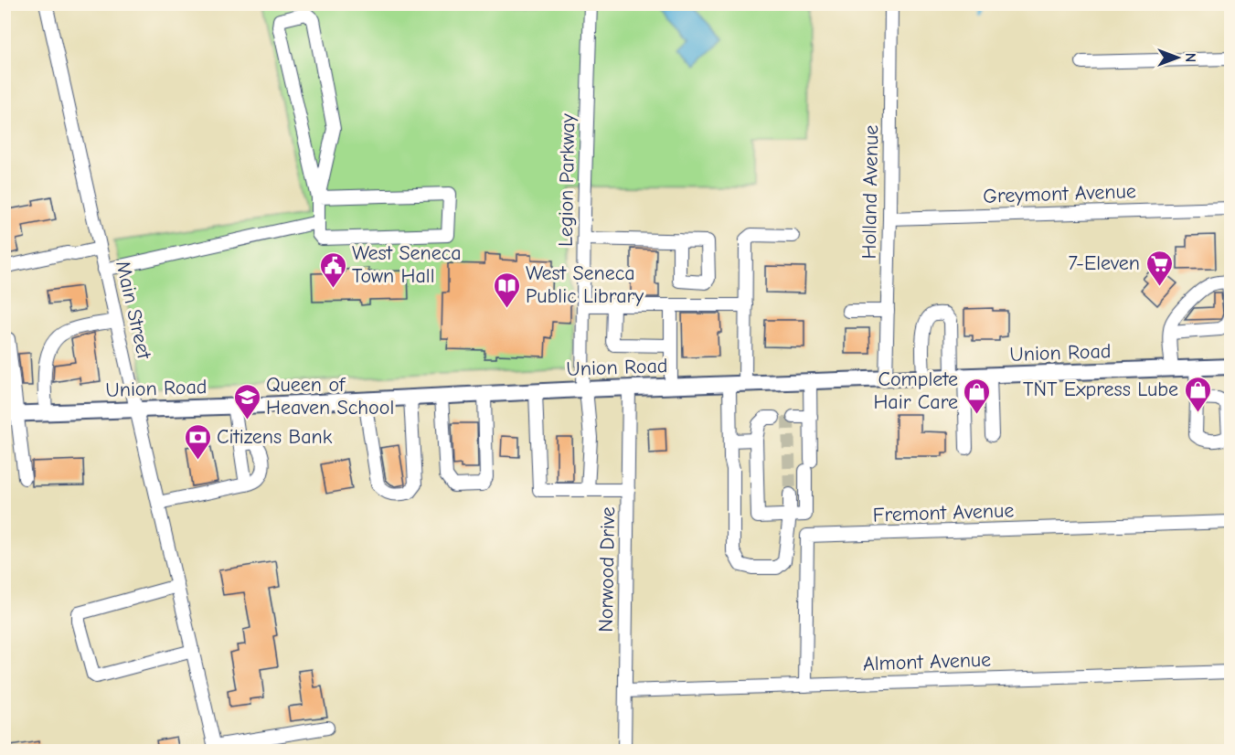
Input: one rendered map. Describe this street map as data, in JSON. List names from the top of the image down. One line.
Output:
{"streets":{"main road":["Union Road"],"street":["Legion Parkway","Holland Avenue","Greymont Avenue","Main Street","Fremont Avenue","Norwood Drive","Almont Avenue"]},"crossings":[["Legion Parkway","Union Road"],["Holland Avenue","Greymont Avenue"],["Holland Avenue","Union Road"],["Main Street","Union Road"],["Union Road","Norwood Drive"],["Fremont Avenue","Almont Avenue"],["Norwood Drive","Almont Avenue"]],"places":{"supermarket":["7-Eleven"],"public building":["West Seneca Town Hall"],"library":["West Seneca Public Library"],"shop":["TNT Express Lube","Complete Hair Care"],"school or university":["Queen of Heaven School"],"bank":["Citizens Bank"]},"north":"right"}
